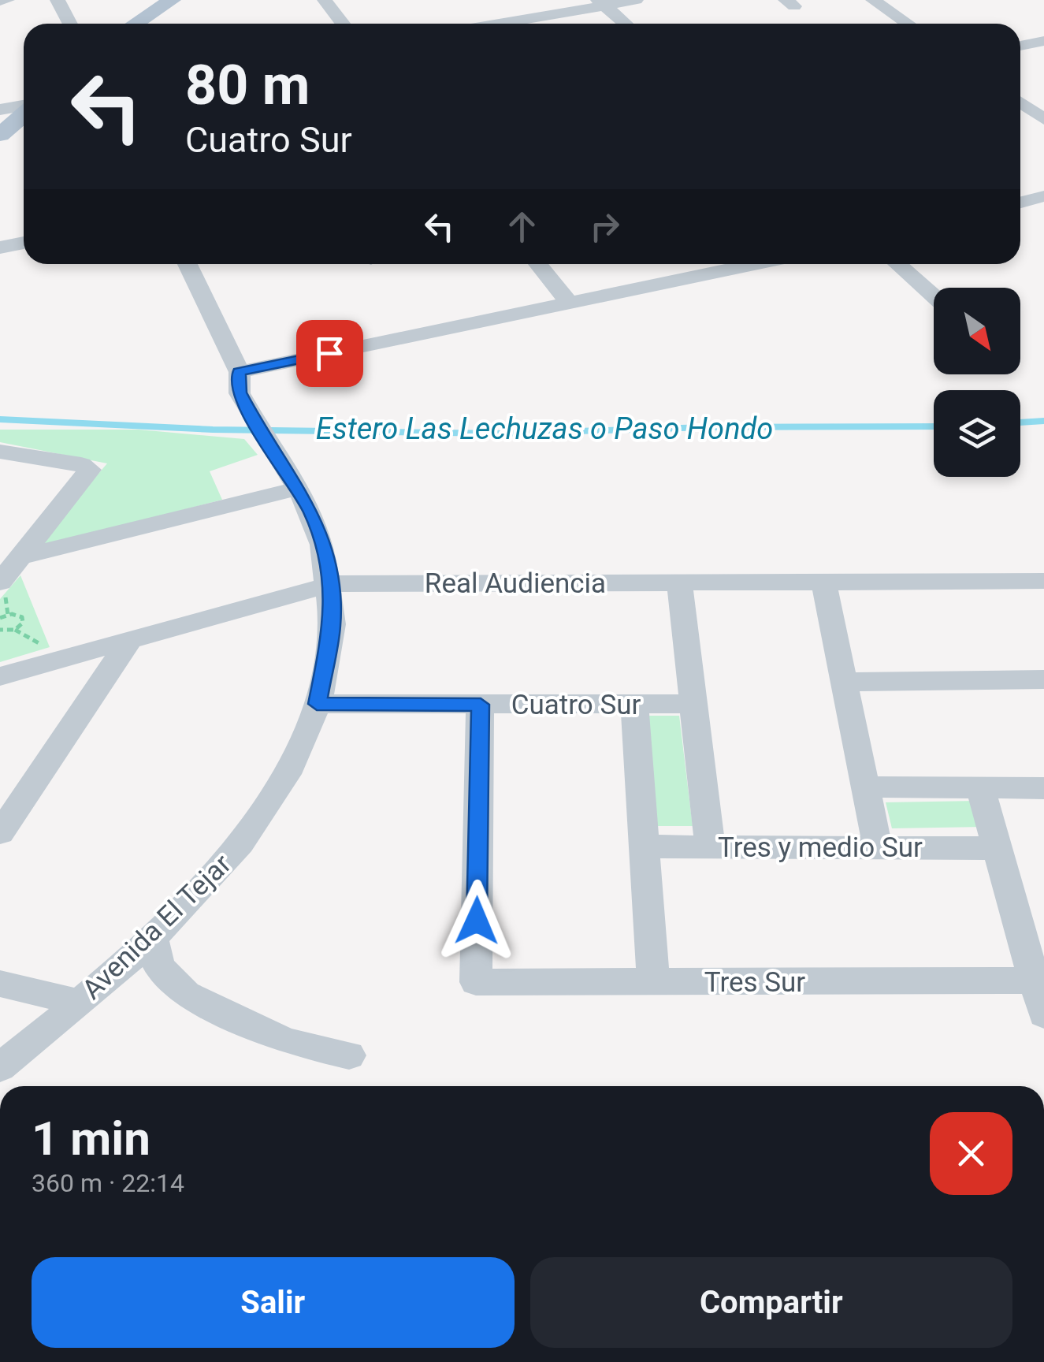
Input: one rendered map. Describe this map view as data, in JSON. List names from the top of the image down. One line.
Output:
{"streets":{"street":["Real Audiencia","Cuatro Sur","Tres y medio Sur","Avenida El Tejar","Tres Sur"]},"crossings":[["Real Audiencia","Avenida El Tejar"],["Cuatro Sur","Avenida El Tejar"],["Cuatro Sur","Tres Sur"]],"water":["Estero Las Lechuzas o Paso Hondo"],"north":"bottom right","page":{"turn":["80 m","Cuatro Sur"],"heading":["1 min","360 m · 22:14"],"buttons":["Salir","Compartir"]}}
